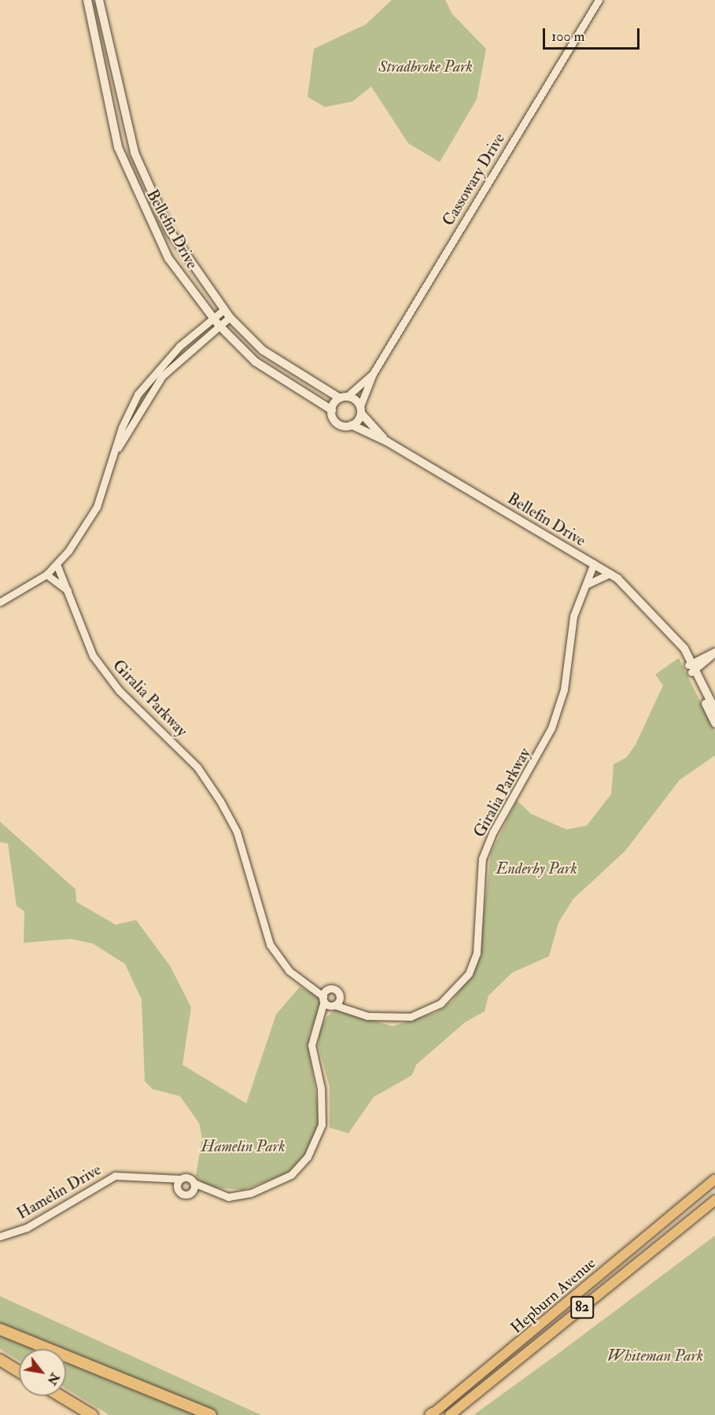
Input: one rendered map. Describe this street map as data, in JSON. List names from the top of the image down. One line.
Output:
{"streets":{"main road":["Bellefin Drive","Hepburn Avenue","82"],"street":["Cassowary Drive","Giralia Parkway","Hamelin Drive"]},"crossings":[["Cassowary Drive","Bellefin Drive"],["Bellefin Drive","Giralia Parkway"]],"parks":["Stradbroke Park","Enderby Park","Hamelin Park","Whiteman Park"],"scale_bar":"100 m","north":"bottom right"}
